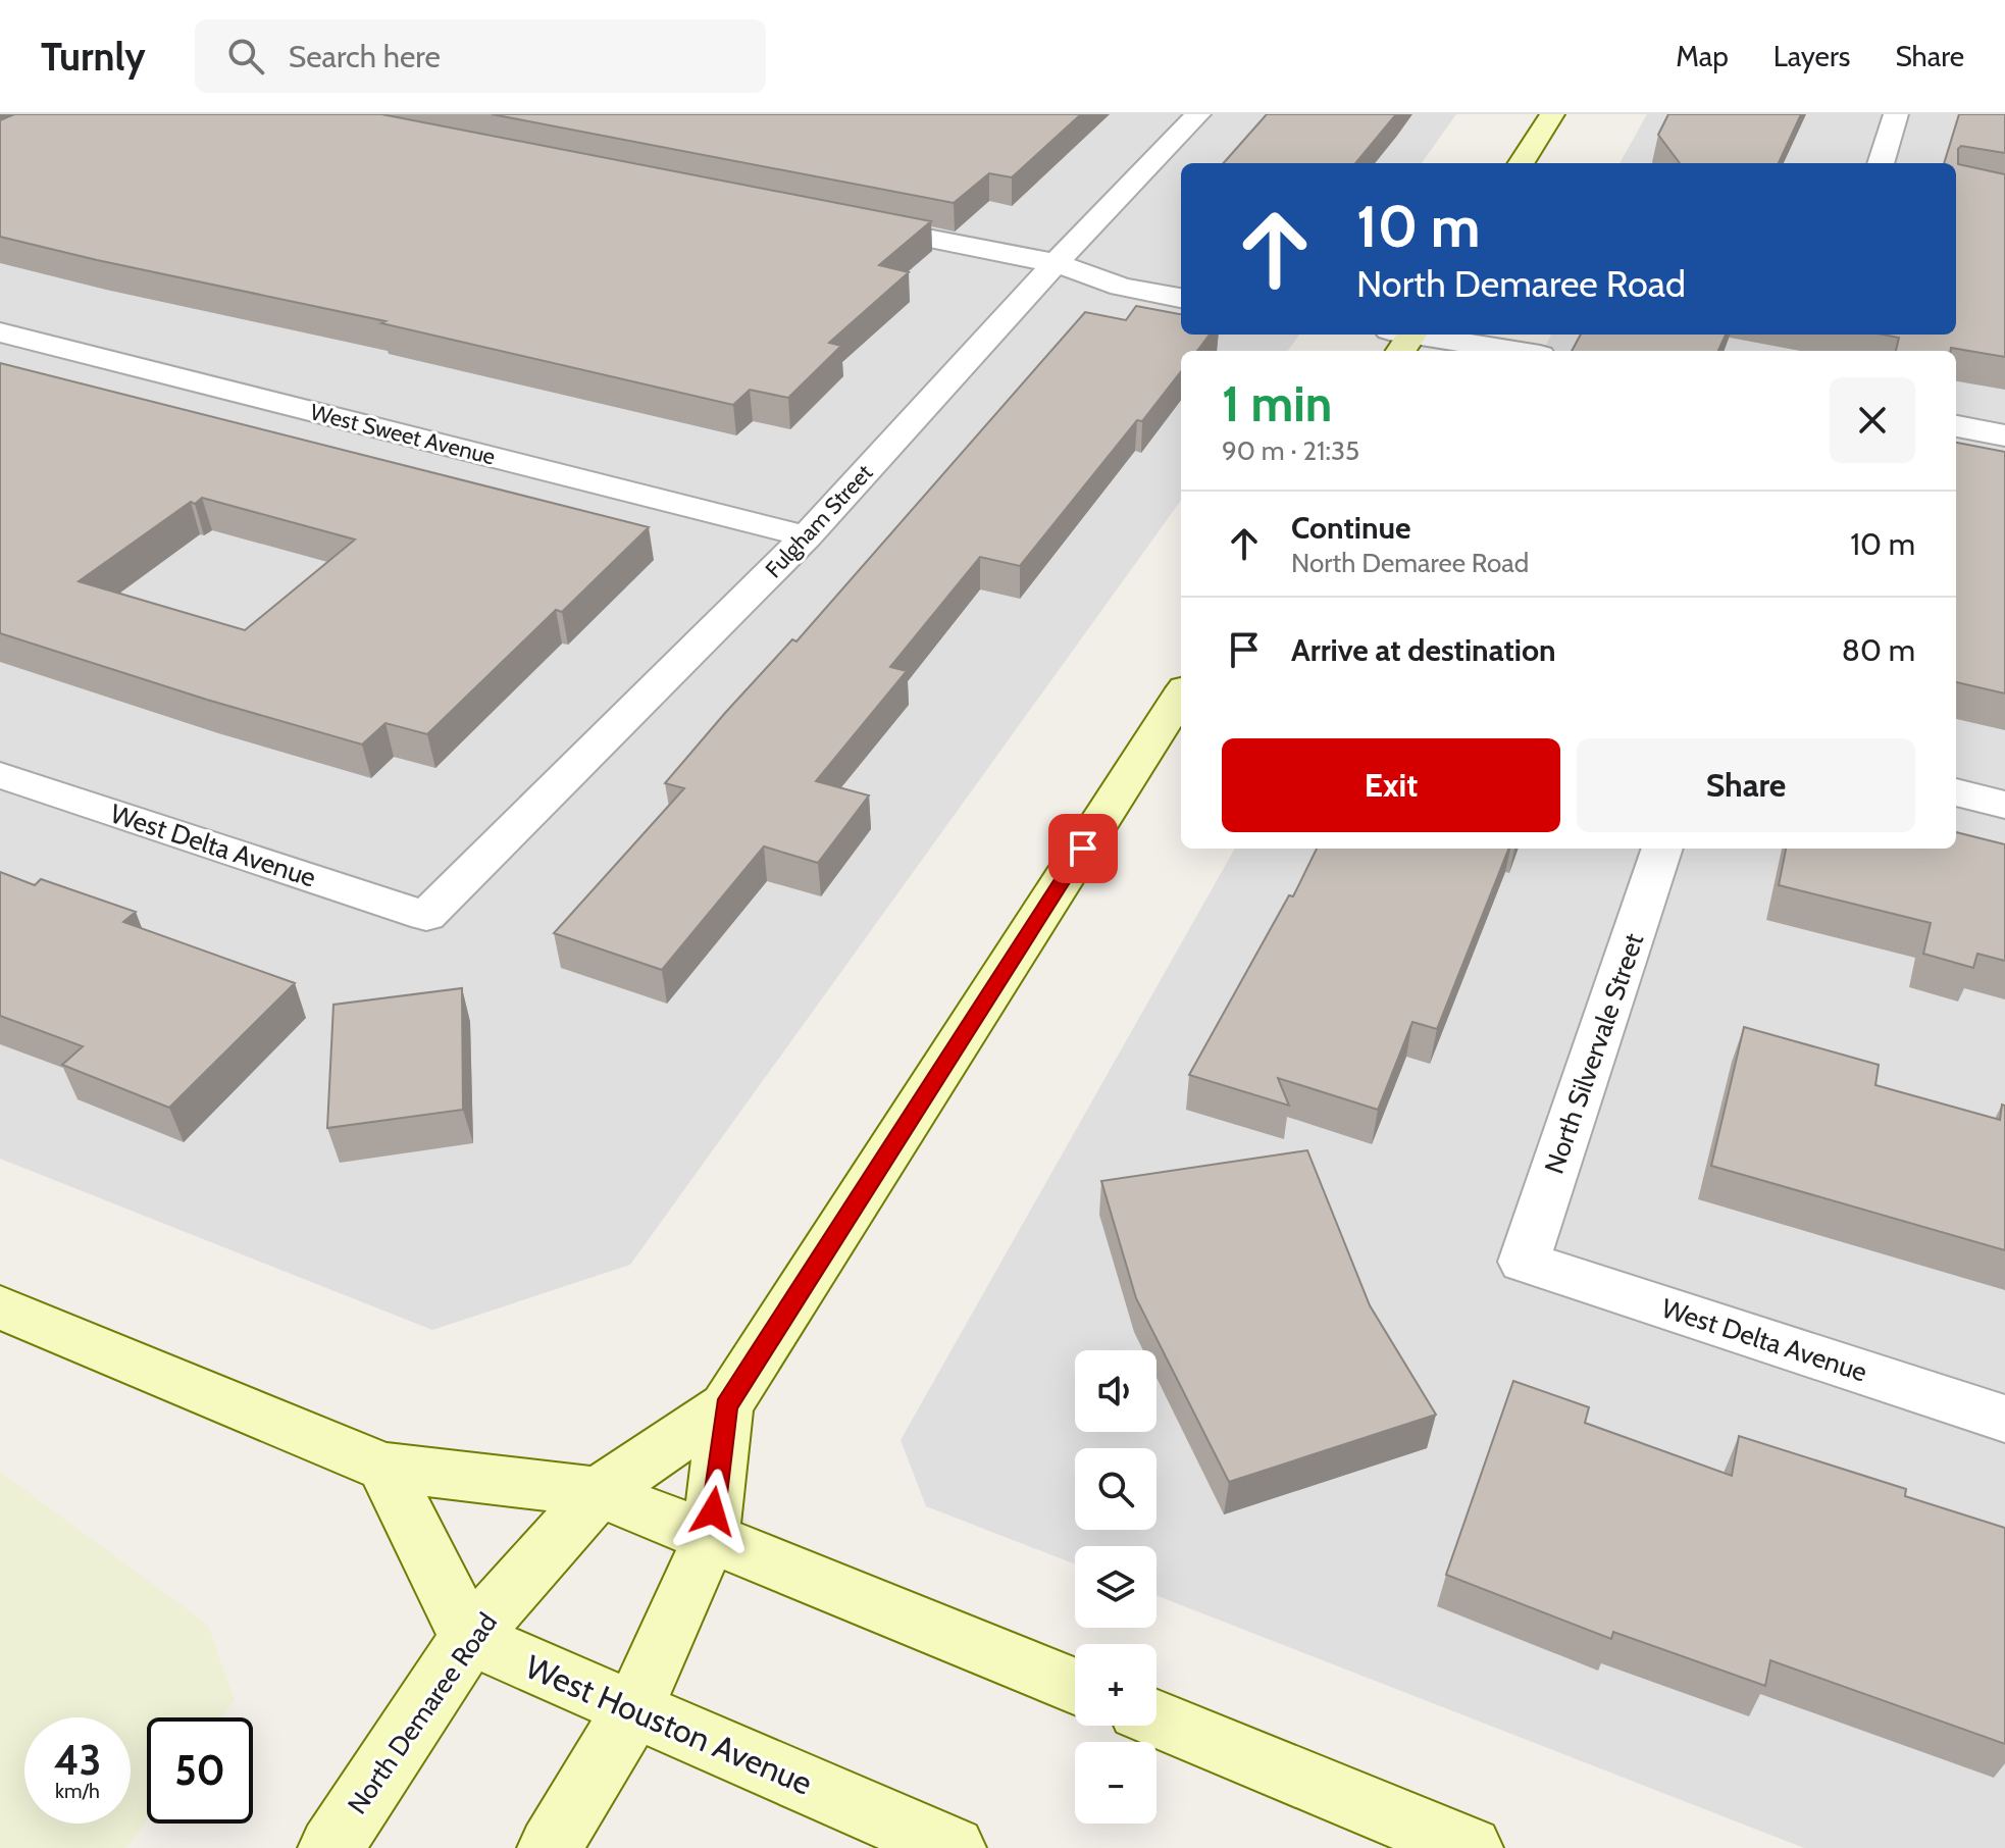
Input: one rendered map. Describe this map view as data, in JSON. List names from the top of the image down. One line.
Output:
{"streets":{"main road":["North Demaree Road","West Houston Avenue"],"street":["West Sweet Avenue","Fulgham Street","West Delta Avenue","North Silvervale Street"]},"crossings":[["West Sweet Avenue","Fulgham Street"],["Fulgham Street","West Delta Avenue"],["West Delta Avenue","North Silvervale Street"],["North Demaree Road","West Houston Avenue"]],"page":{"header":"Turnly","search":"Search here","nav":["Map","Layers","Share"],"turn":["10 m","North Demaree Road"],"heading":["1 min","90 m · 21:35"],"list":[{"name":"Continue","note":"North Demaree Road","value":"10 m"},{"name":"Arrive at destination","value":"80 m"}],"buttons":["Exit","Share"],"map_buttons":["+","−"],"speed":"43 km/h","limit":"50"}}
